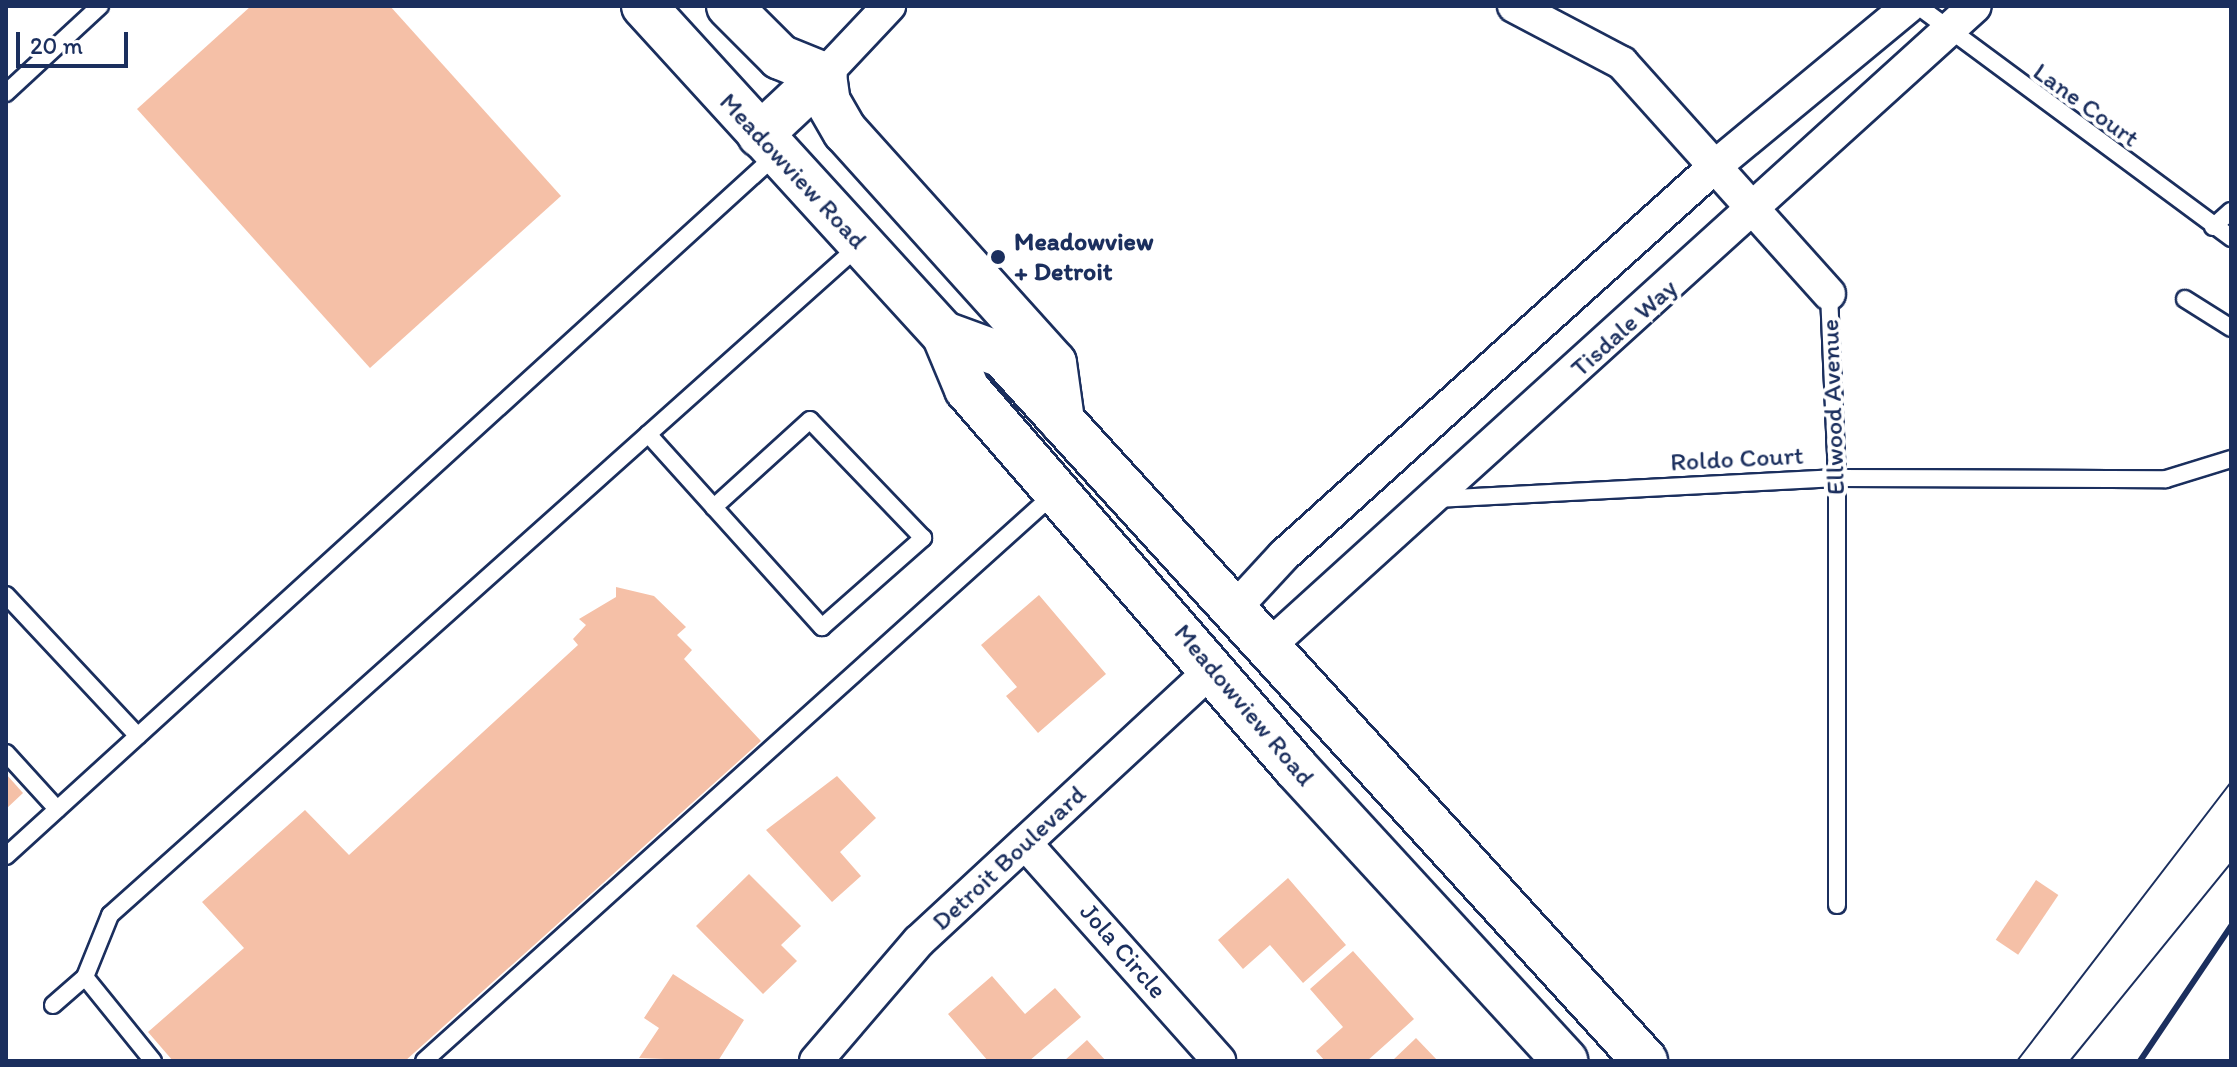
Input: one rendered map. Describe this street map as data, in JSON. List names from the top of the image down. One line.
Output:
{"streets":{"main road":["Meadowview Road"],"street":["Tisdale Way","Ellwood Avenue","Detroit Boulevard","Jola Circle"],"lane":["Lane Court","Roldo Court"]},"crossings":[["Lane Court","Tisdale Way"],["Meadowview Road","Tisdale Way"],["Meadowview Road","Detroit Boulevard"],["Tisdale Way","Ellwood Avenue"],["Tisdale Way","Roldo Court"],["Ellwood Avenue","Roldo Court"],["Detroit Boulevard","Jola Circle"]],"places":["Meadowview + Detroit"],"scale_bar":"20 m"}
